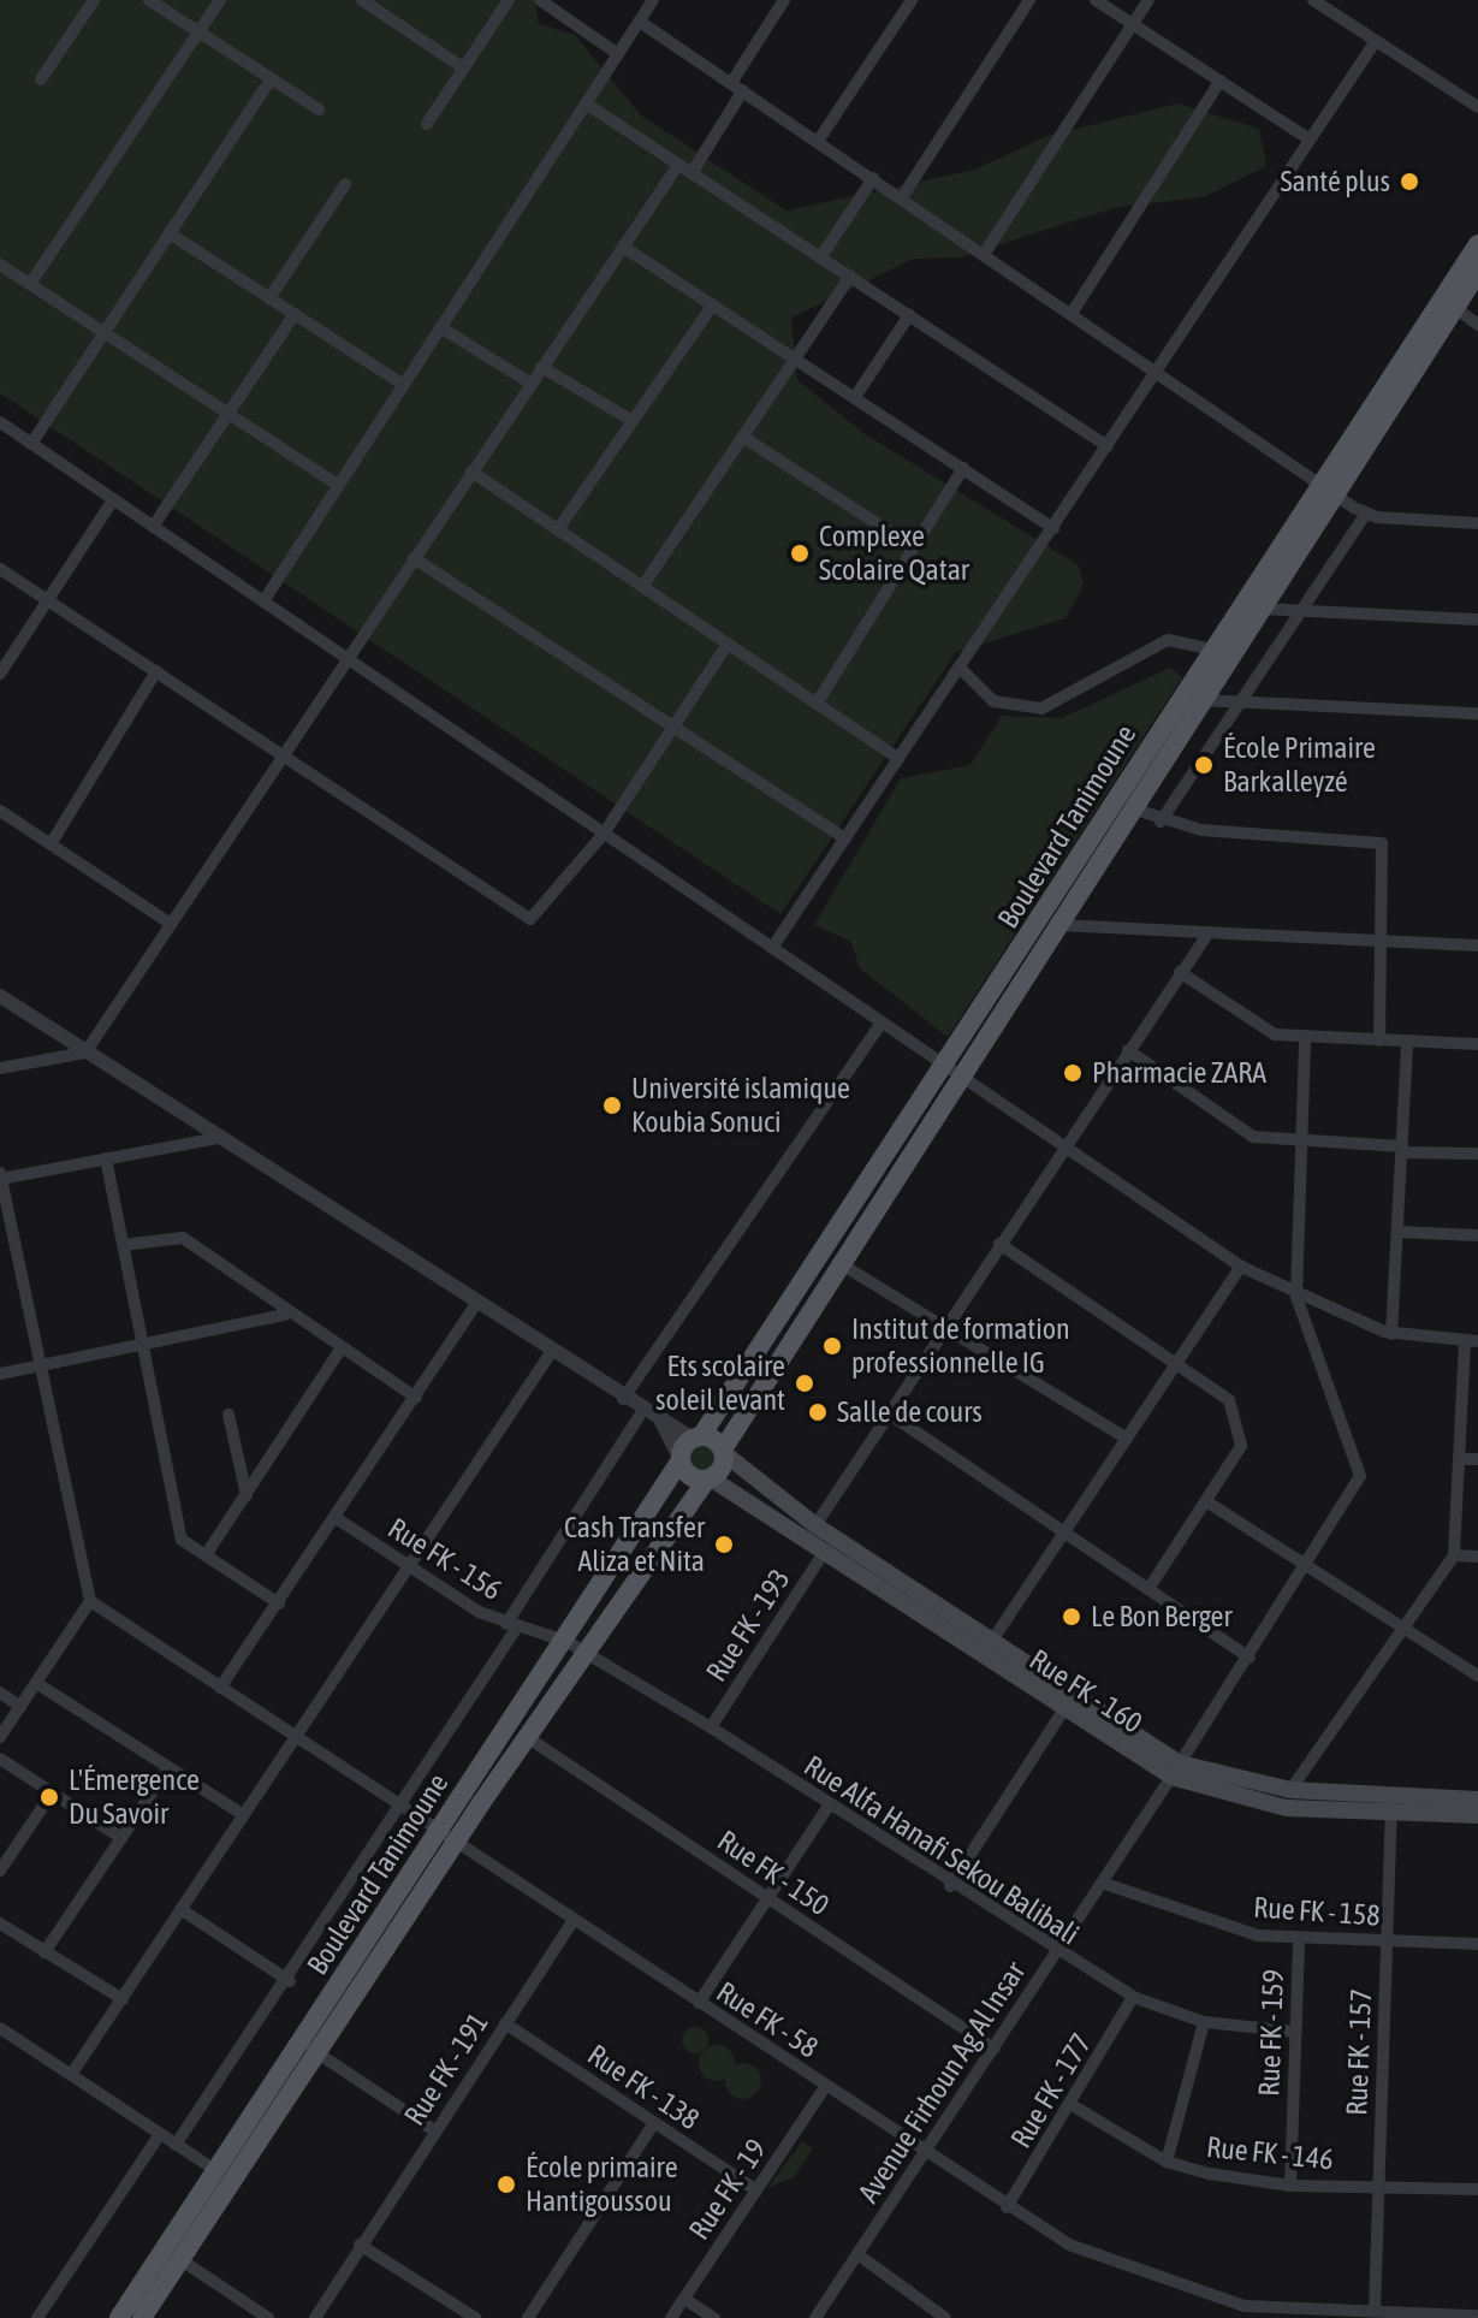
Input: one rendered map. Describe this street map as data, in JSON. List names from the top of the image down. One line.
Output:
{"streets":{"main road":["Boulevard Tanimoune","Rue FK - 160"],"street":["Rue FK - 156","Rue FK - 193","Rue Alfa Hanafi Sekou Balibali","Rue FK - 150","Rue FK - 158","Rue FK - 58","Rue FK - 159","Rue FK - 157","Rue FK - 191","Avenue Firhoun Ag Al Insar","Rue FK - 138","Rue FK - 177","Rue FK - 146","Rue FK - 19"]},"crossings":[["Boulevard Tanimoune","Rue FK - 156"],["Boulevard Tanimoune","Rue FK - 160"],["Boulevard Tanimoune","Rue Alfa Hanafi Sekou Balibali"],["Boulevard Tanimoune","Rue FK - 150"],["Boulevard Tanimoune","Rue FK - 58"],["Rue FK - 156","Rue Alfa Hanafi Sekou Balibali"],["Rue FK - 193","Rue FK - 160"],["Rue FK - 193","Rue Alfa Hanafi Sekou Balibali"],["Rue FK - 160","Rue FK - 157"],["Rue FK - 160","Avenue Firhoun Ag Al Insar"],["Rue Alfa Hanafi Sekou Balibali","Rue FK - 159"],["Rue Alfa Hanafi Sekou Balibali","Avenue Firhoun Ag Al Insar"],["Rue Alfa Hanafi Sekou Balibali","Rue FK - 177"],["Rue FK - 150","Avenue Firhoun Ag Al Insar"],["Rue FK - 158","Rue FK - 159"],["Rue FK - 158","Rue FK - 157"],["Rue FK - 158","Avenue Firhoun Ag Al Insar"],["Rue FK - 58","Rue FK - 157"],["Rue FK - 58","Rue FK - 191"],["Rue FK - 58","Avenue Firhoun Ag Al Insar"],["Rue FK - 58","Rue FK - 177"],["Rue FK - 58","Rue FK - 19"],["Rue FK - 159","Rue FK - 146"],["Rue FK - 157","Rue FK - 146"],["Rue FK - 191","Rue FK - 138"],["Rue FK - 138","Rue FK - 19"],["Rue FK - 177","Rue FK - 146"]],"places":["Santé plus","Complexe Scolaire Qatar","École Primaire Barkalleyzé","Pharmacie ZARA","Université islamique Koubia Sonuci","Institut de formation professionnelle IG","Ets scolaire soleil levant","Salle de cours","Cash Transfer Aliza et Nita","Le Bon Berger","L'Émergence Du Savoir","École primaire Hantigoussou"]}
